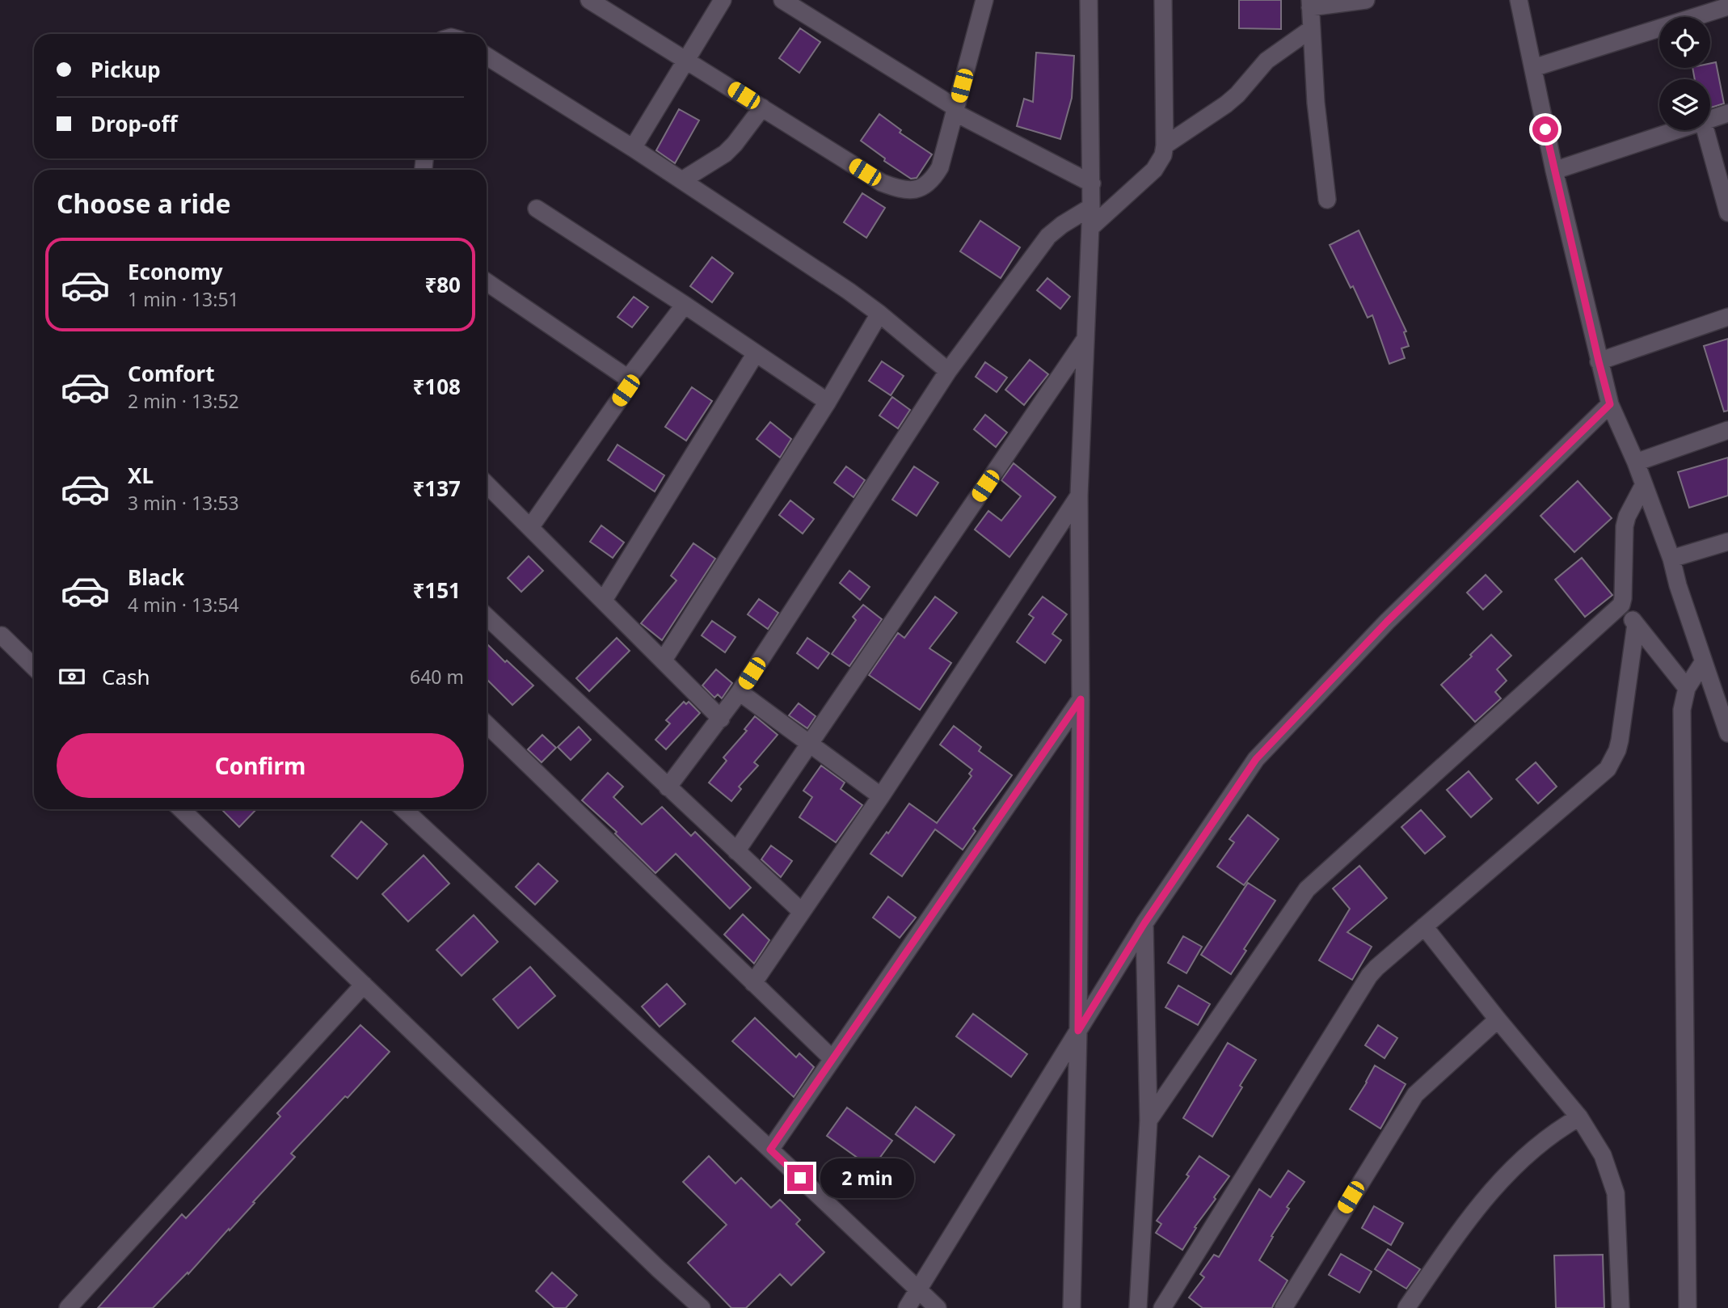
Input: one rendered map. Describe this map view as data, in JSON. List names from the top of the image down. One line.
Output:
{"page":{"banner":["Pickup","Drop-off"],"heading":"Choose a ride","list":[{"name":"Economy","note":"1 min · 13:51","value":"₹80"},{"name":"Comfort","note":"2 min · 13:52","value":"₹108"},{"name":"XL","note":"3 min · 13:53","value":"₹137"},{"name":"Black","note":"4 min · 13:54","value":"₹151"}],"pay":["Cash","640 m"],"buttons":"Confirm","bubble":"2 min"}}
